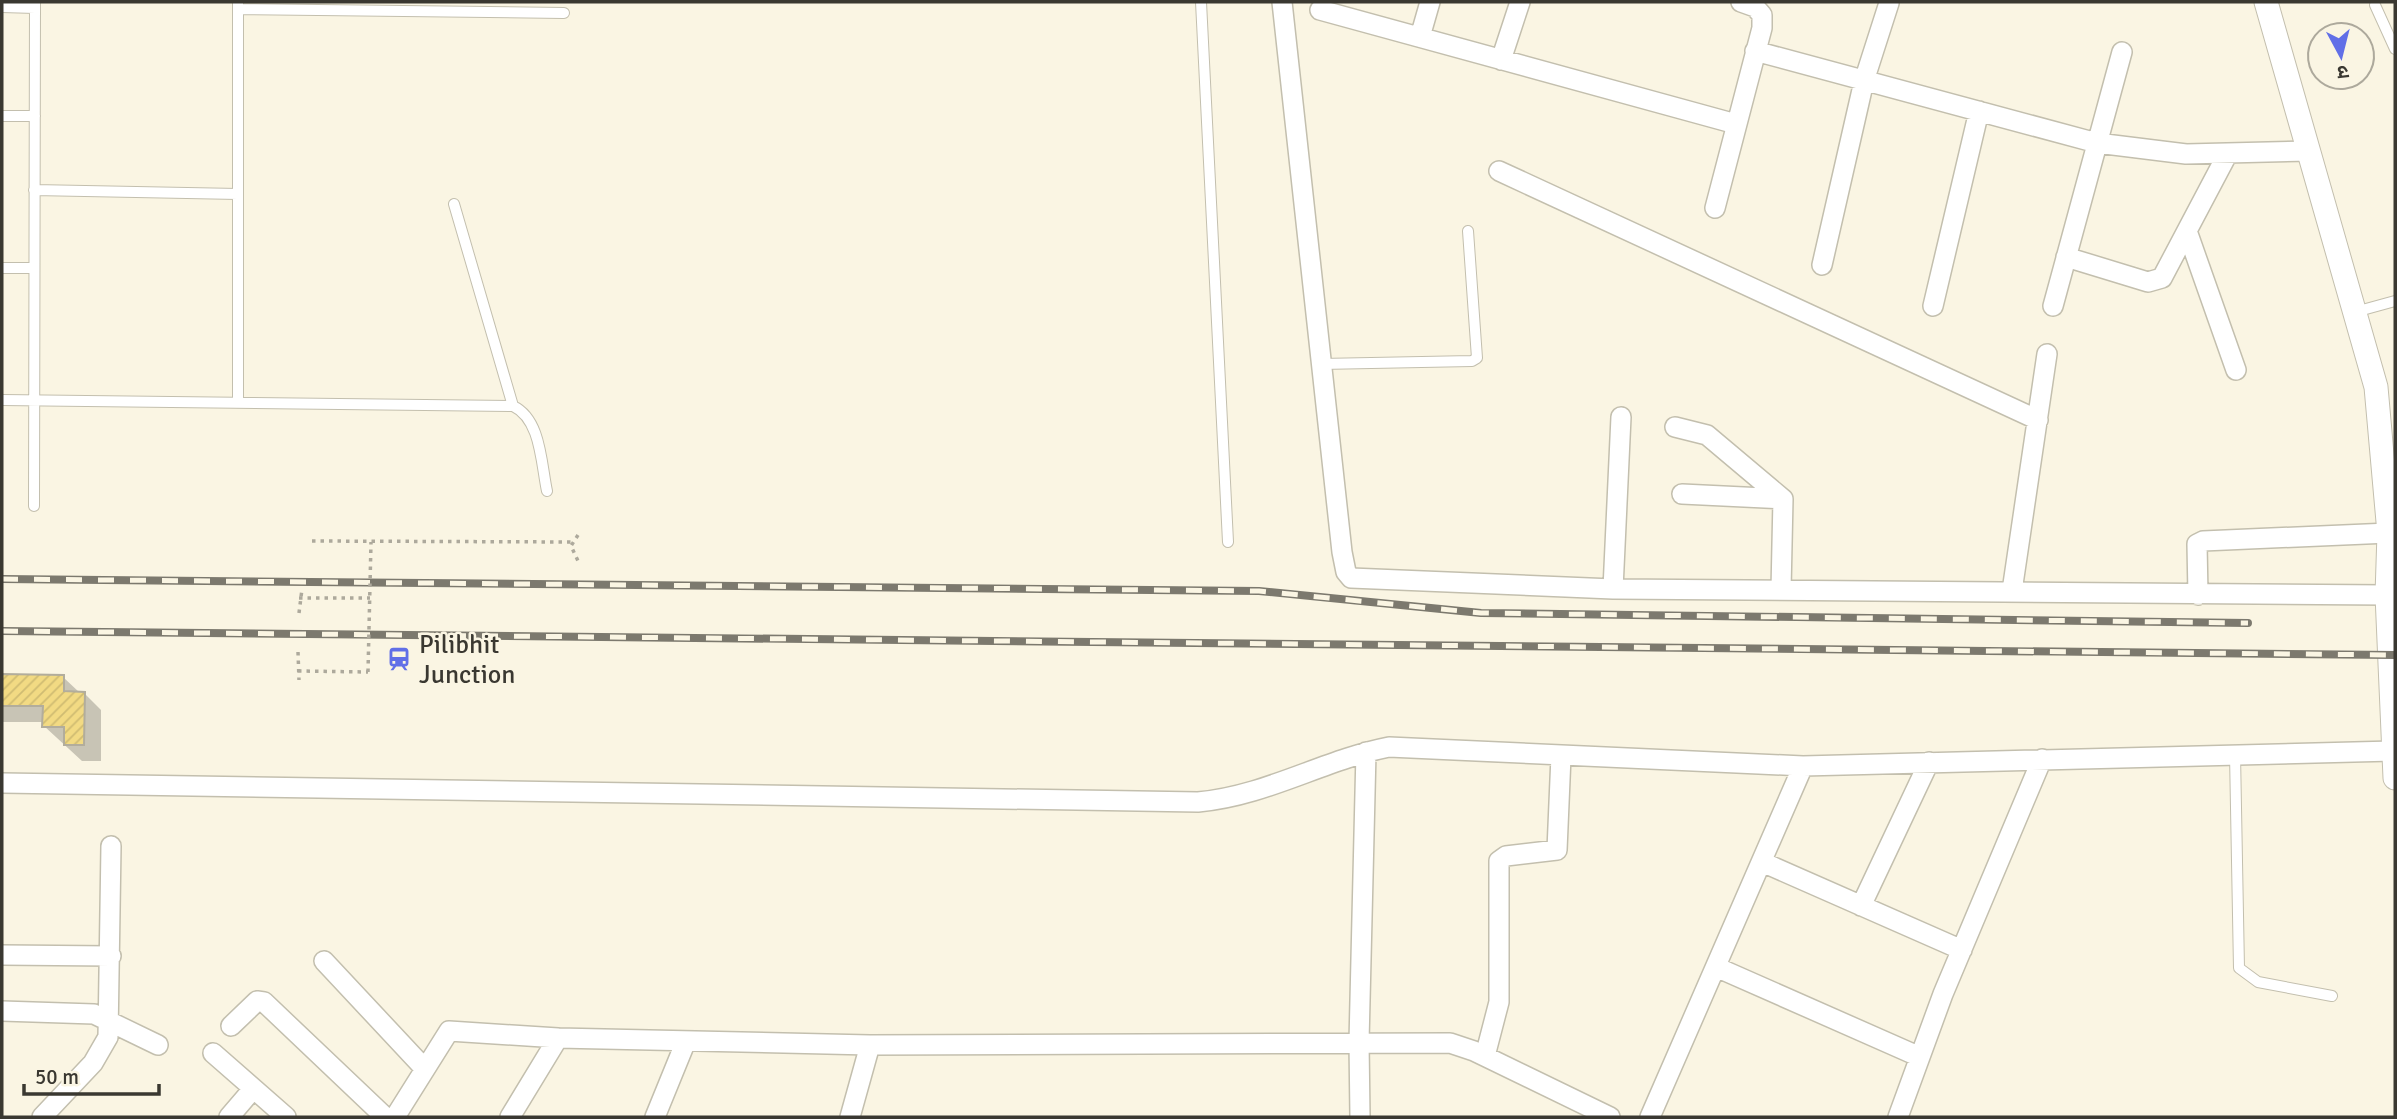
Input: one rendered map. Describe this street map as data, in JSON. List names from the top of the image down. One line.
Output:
{"places":{"station":["Pilibhit Junction"]},"scale_bar":"50 m","north":"bottom"}
